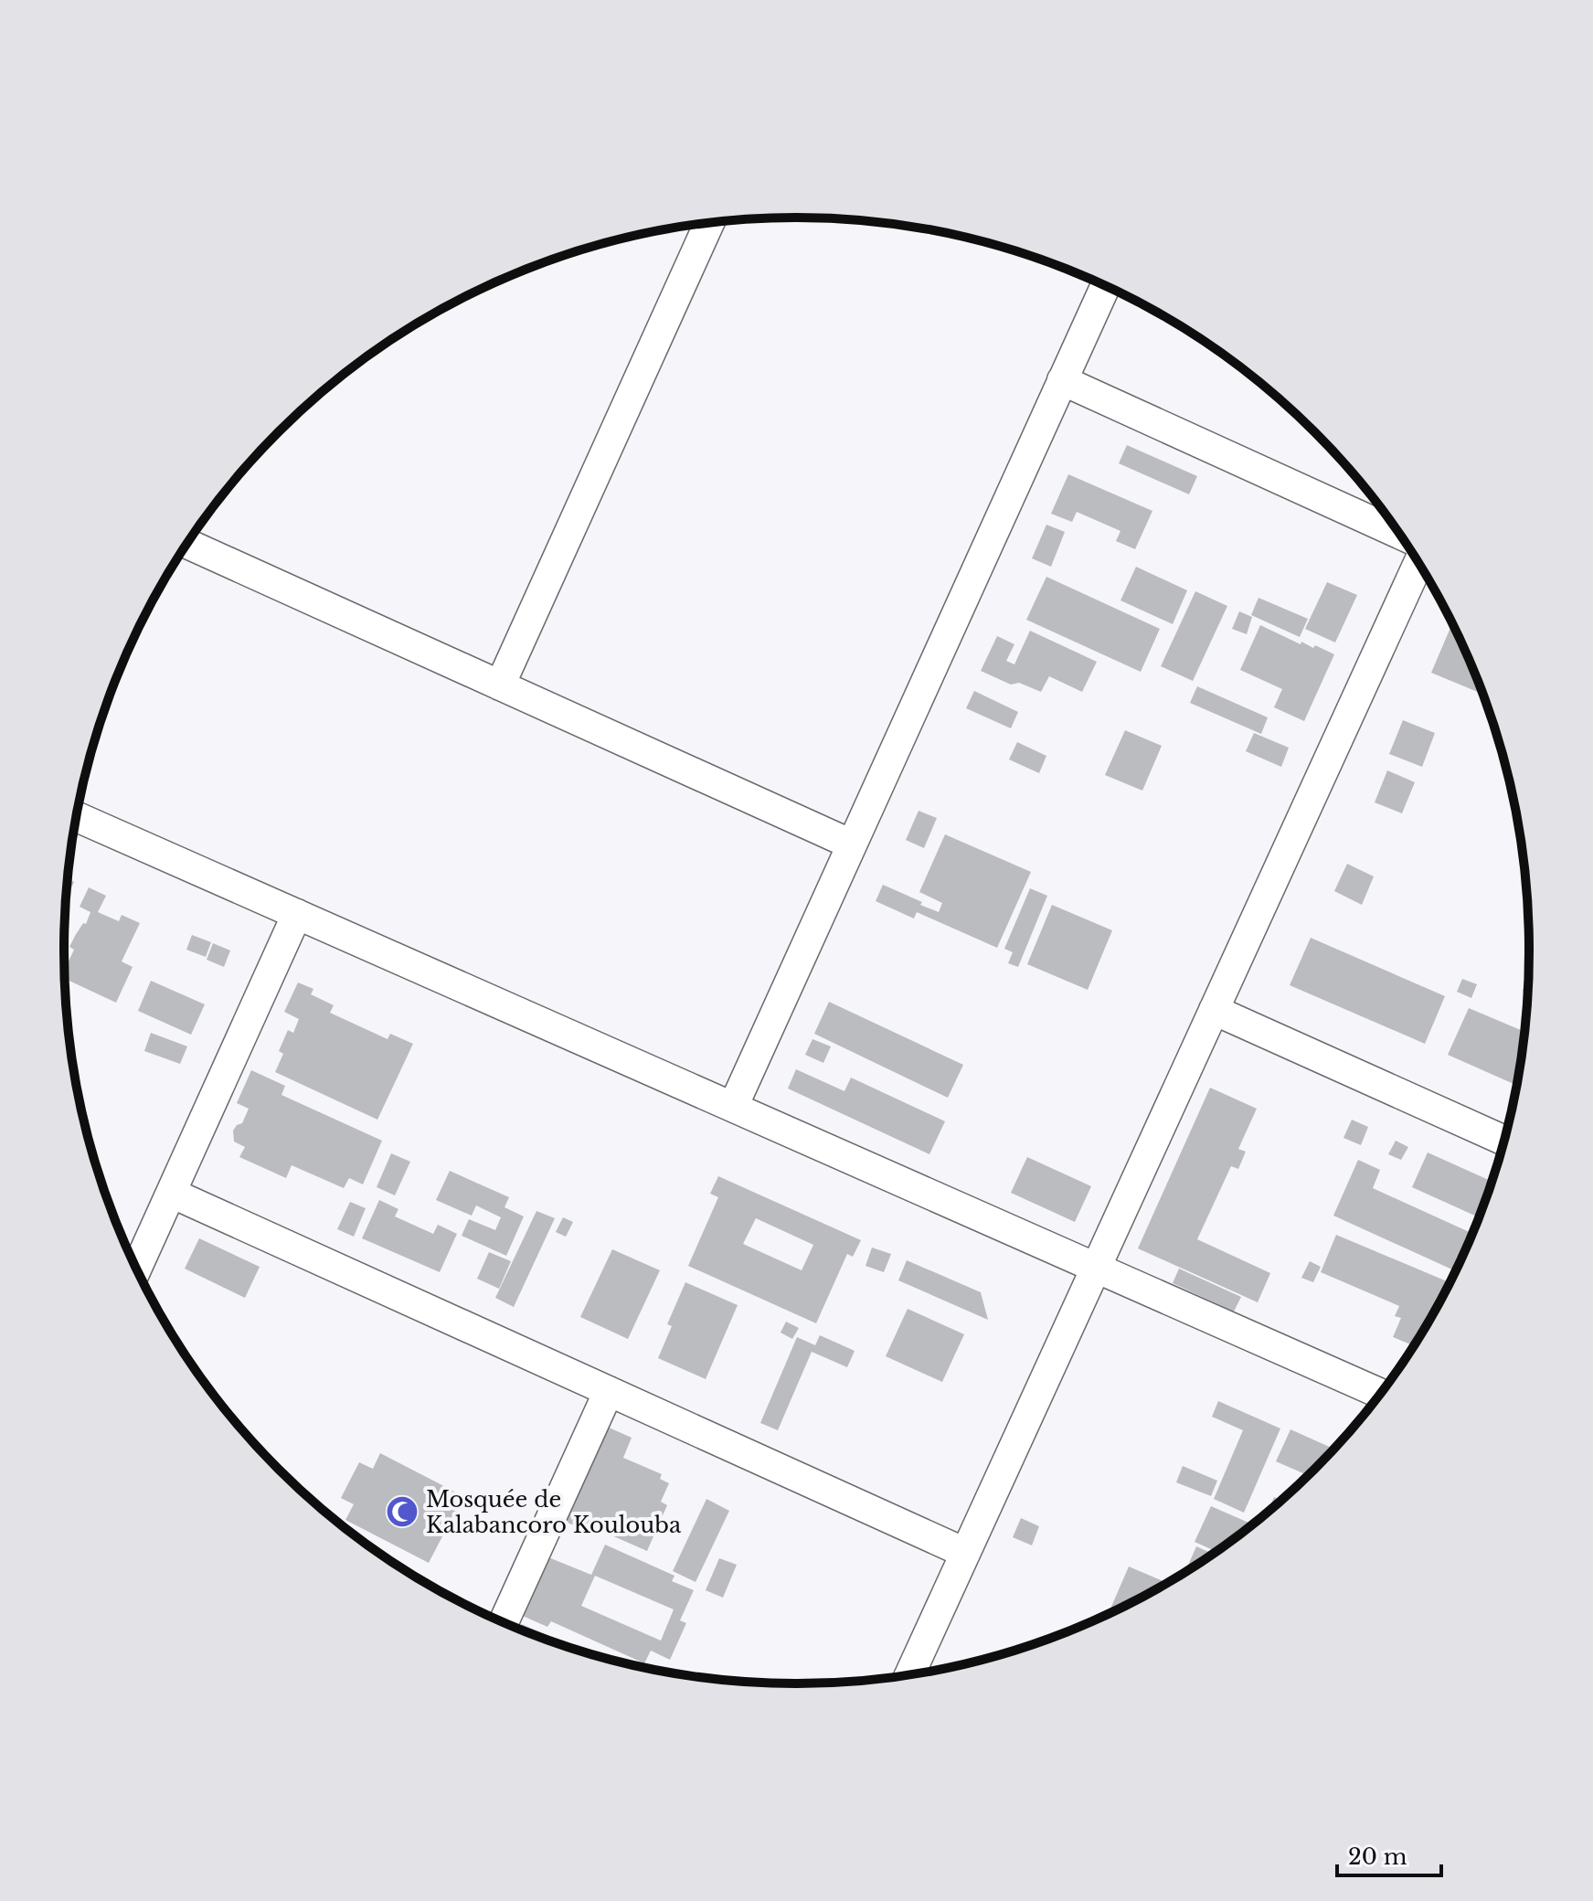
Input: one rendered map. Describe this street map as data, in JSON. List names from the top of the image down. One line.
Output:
{"places":{"mosque":["Mosquée de Kalabancoro Koulouba"]},"scale_bar":"20 m"}
